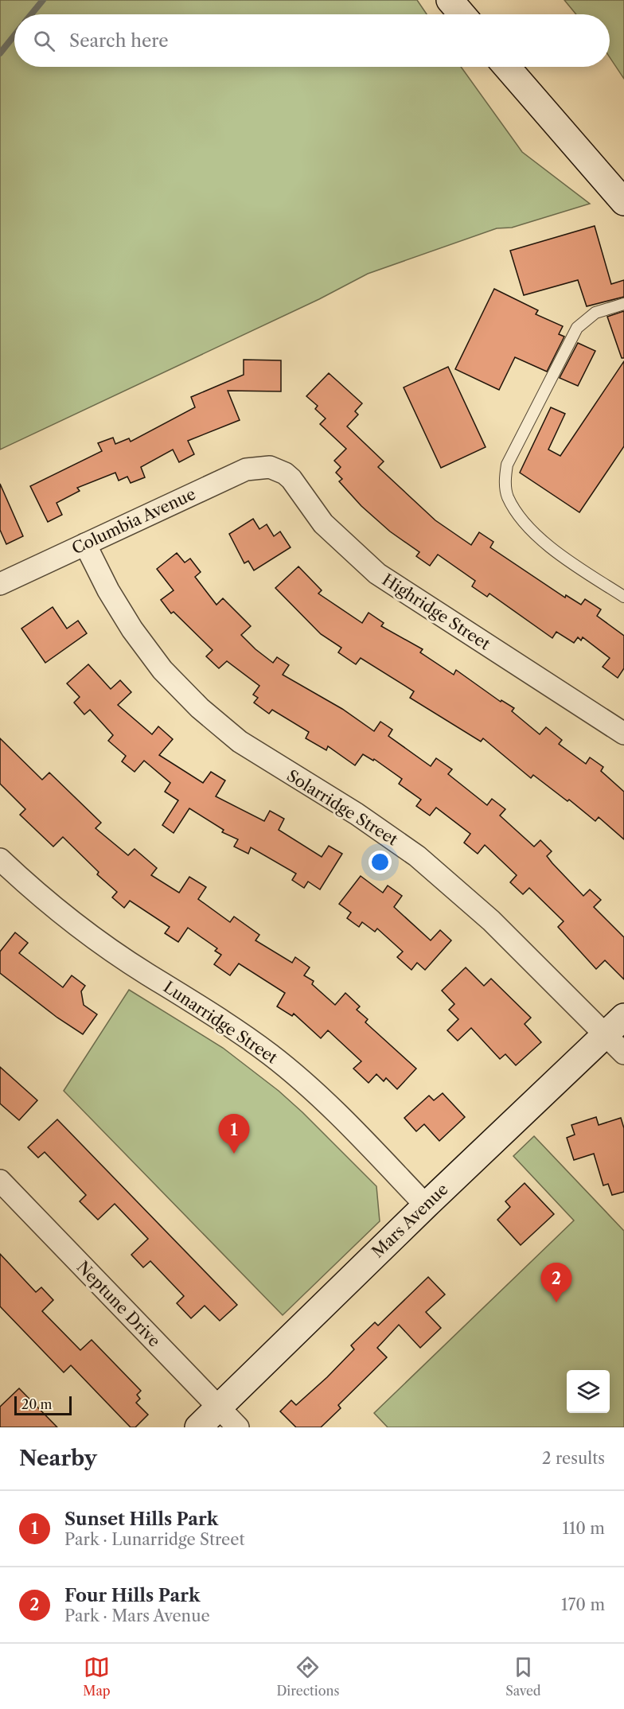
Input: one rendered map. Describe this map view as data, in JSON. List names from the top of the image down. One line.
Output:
{"streets":{"street":["Columbia Avenue","Highridge Street","Solarridge Street","Lunarridge Street","Mars Avenue","Neptune Drive"]},"crossings":[["Columbia Avenue","Highridge Street"],["Columbia Avenue","Solarridge Street"],["Solarridge Street","Mars Avenue"],["Lunarridge Street","Mars Avenue"],["Mars Avenue","Neptune Drive"]],"scale_bar":"20 m","page":{"search":"Search here","pins":["1","2"],"scale":"20 m","heading":["Nearby","2 results"],"list":[{"mark":"1","name":"Sunset Hills Park","note":"Park · Lunarridge Street","value":"110 m"},{"mark":"2","name":"Four Hills Park","note":"Park · Mars Avenue","value":"170 m"}],"nav":["Map","Directions","Saved"]}}
